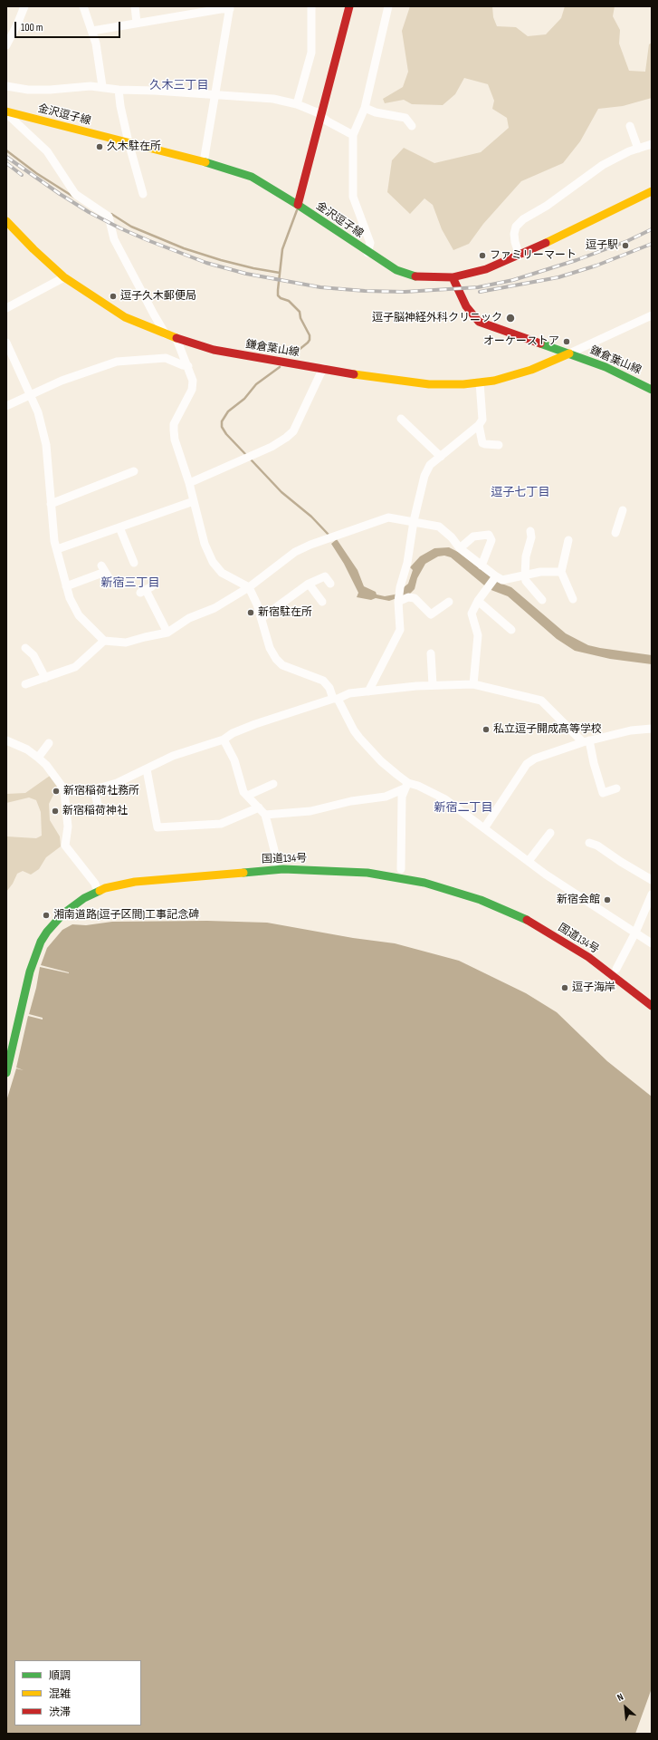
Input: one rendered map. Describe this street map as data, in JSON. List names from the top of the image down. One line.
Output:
{"streets":{"main road":["金沢逗子線","鎌倉葉山線","国道134号"]},"crossings":[["金沢逗子線","鎌倉葉山線"]],"districts":["久木三丁目","逗子七丁目","新宿三丁目","新宿二丁目"],"places":["久木駐在所","逗子駅","ファミリーマート","逗子久木郵便局","逗子脳神経外科クリニック","オーケーストア","新宿駐在所","私立逗子開成高等学校","新宿稲荷社務所","新宿稲荷神社","新宿会館","湘南道路(逗子区間)工事記念碑","逗子海岸"],"legend":["順調","混雑","渋滞"],"scale_bar":"100 m","north":"top left"}
